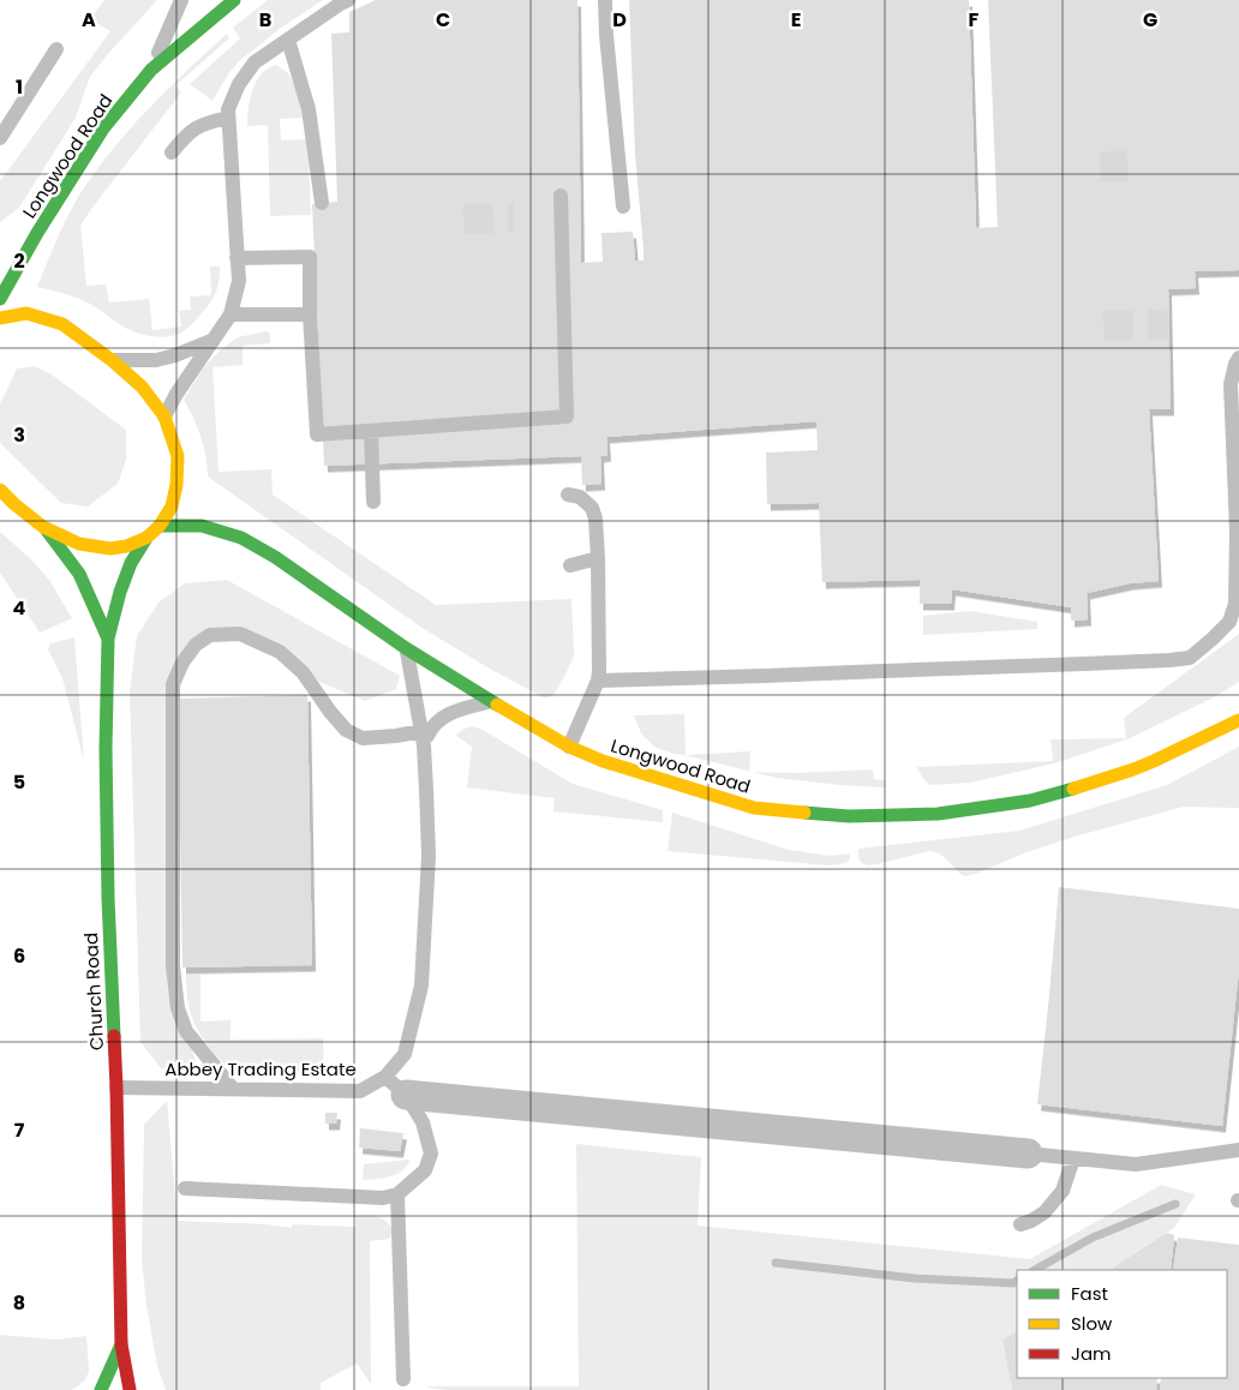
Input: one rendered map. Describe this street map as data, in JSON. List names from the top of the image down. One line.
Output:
{"streets":{"street":["Longwood Road","Church Road"],"lane":["Abbey Trading Estate"]},"crossings":[["Longwood Road","Abbey Trading Estate"],["Church Road","Abbey Trading Estate"]],"legend":["Fast","Slow","Jam"],"grid":{"columns":["A","B","C","D","E","F","G"],"rows":["1","2","3","4","5","6","7","8"]}}
